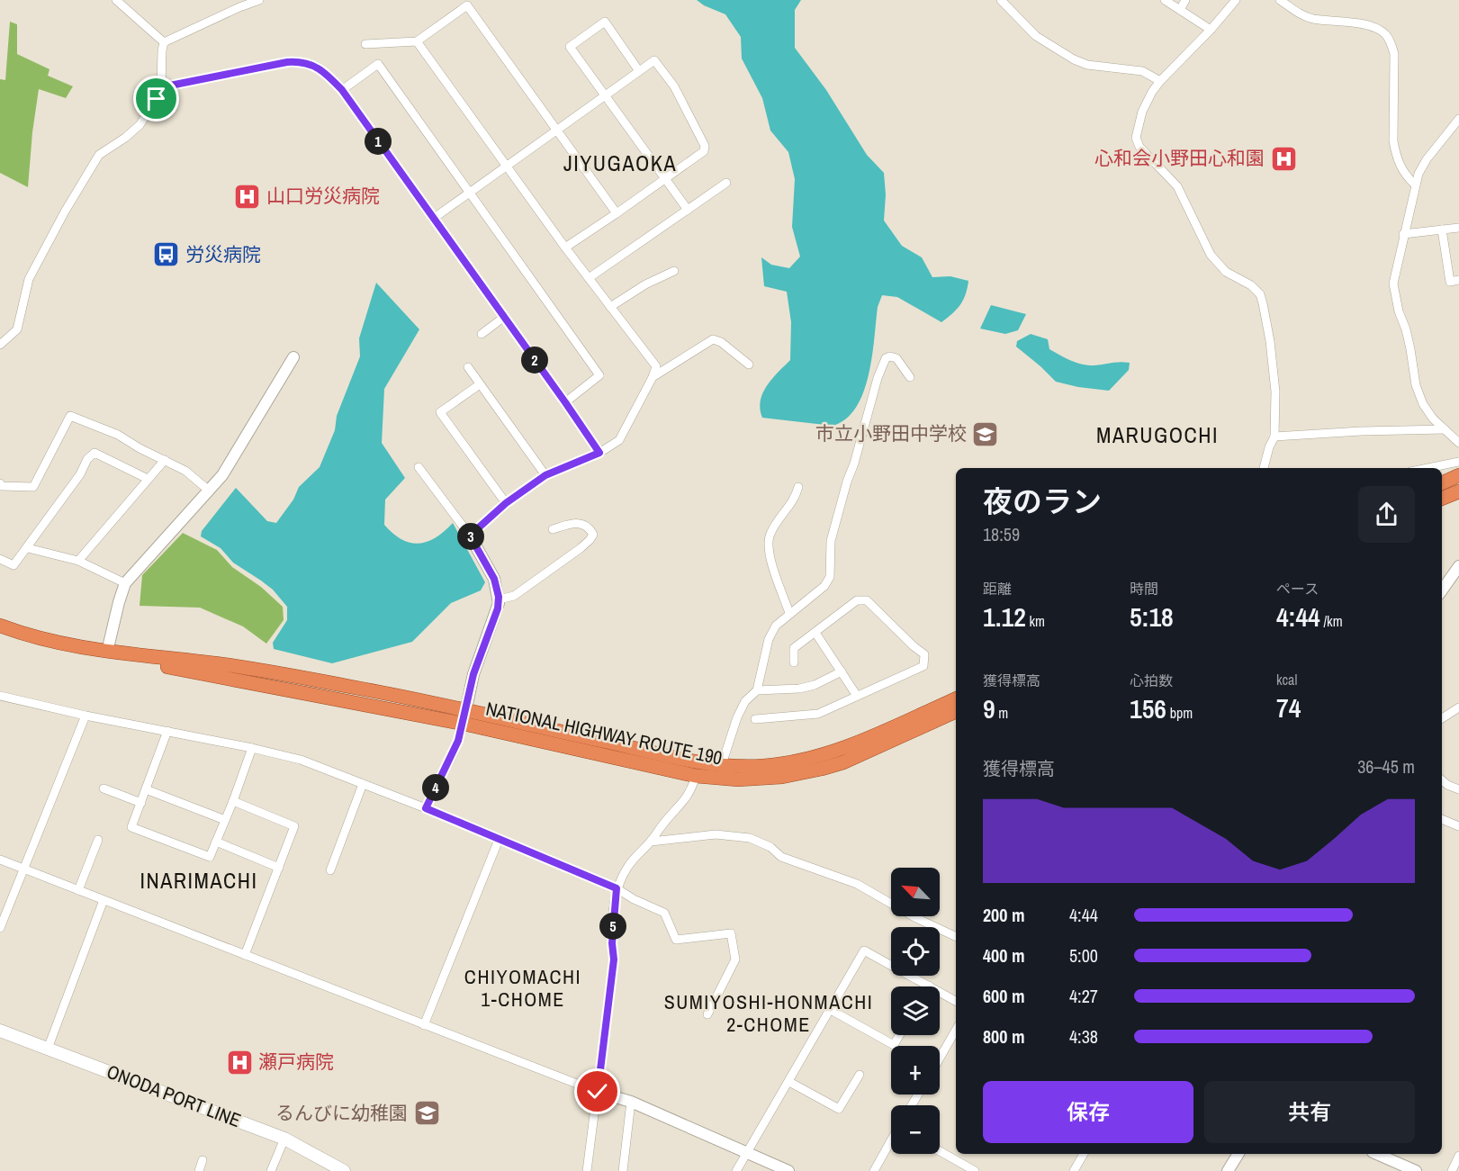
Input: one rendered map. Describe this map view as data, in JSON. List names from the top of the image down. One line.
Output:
{"streets":{"highway":["NATIONAL HIGHWAY ROUTE 190"],"main road":["ONODA PORT LINE"]},"districts":["JIYUGAOKA","MARUGOCHI","INARIMACHI","CHIYOMACHI 1-CHOME","SUMIYOSHI-HONMACHI 2-CHOME"],"places":{"hospital":["心和会小野田心和園","山口労災病院","瀬戸病院"],"bus stop":["労災病院"],"school or university":["市立小野田中学校","るんびに幼稚園"]},"north":"top left","page":{"pins":["1","2","3","4","5"],"heading":["夜のラン","18:59"],"stats":[["距離","1.12 km"],["時間","5:18"],["ペース","4:44 /km"],["獲得標高","9 m"],["心拍数","156 bpm"],["kcal","74"]],"chart":["獲得標高","36–45 m"],"map_buttons":["+","−"],"list":[{"name":"200 m","note":"4:44"},{"name":"400 m","note":"5:00"},{"name":"600 m","note":"4:27"},{"name":"800 m","note":"4:38"}],"buttons":["保存","共有"]}}
